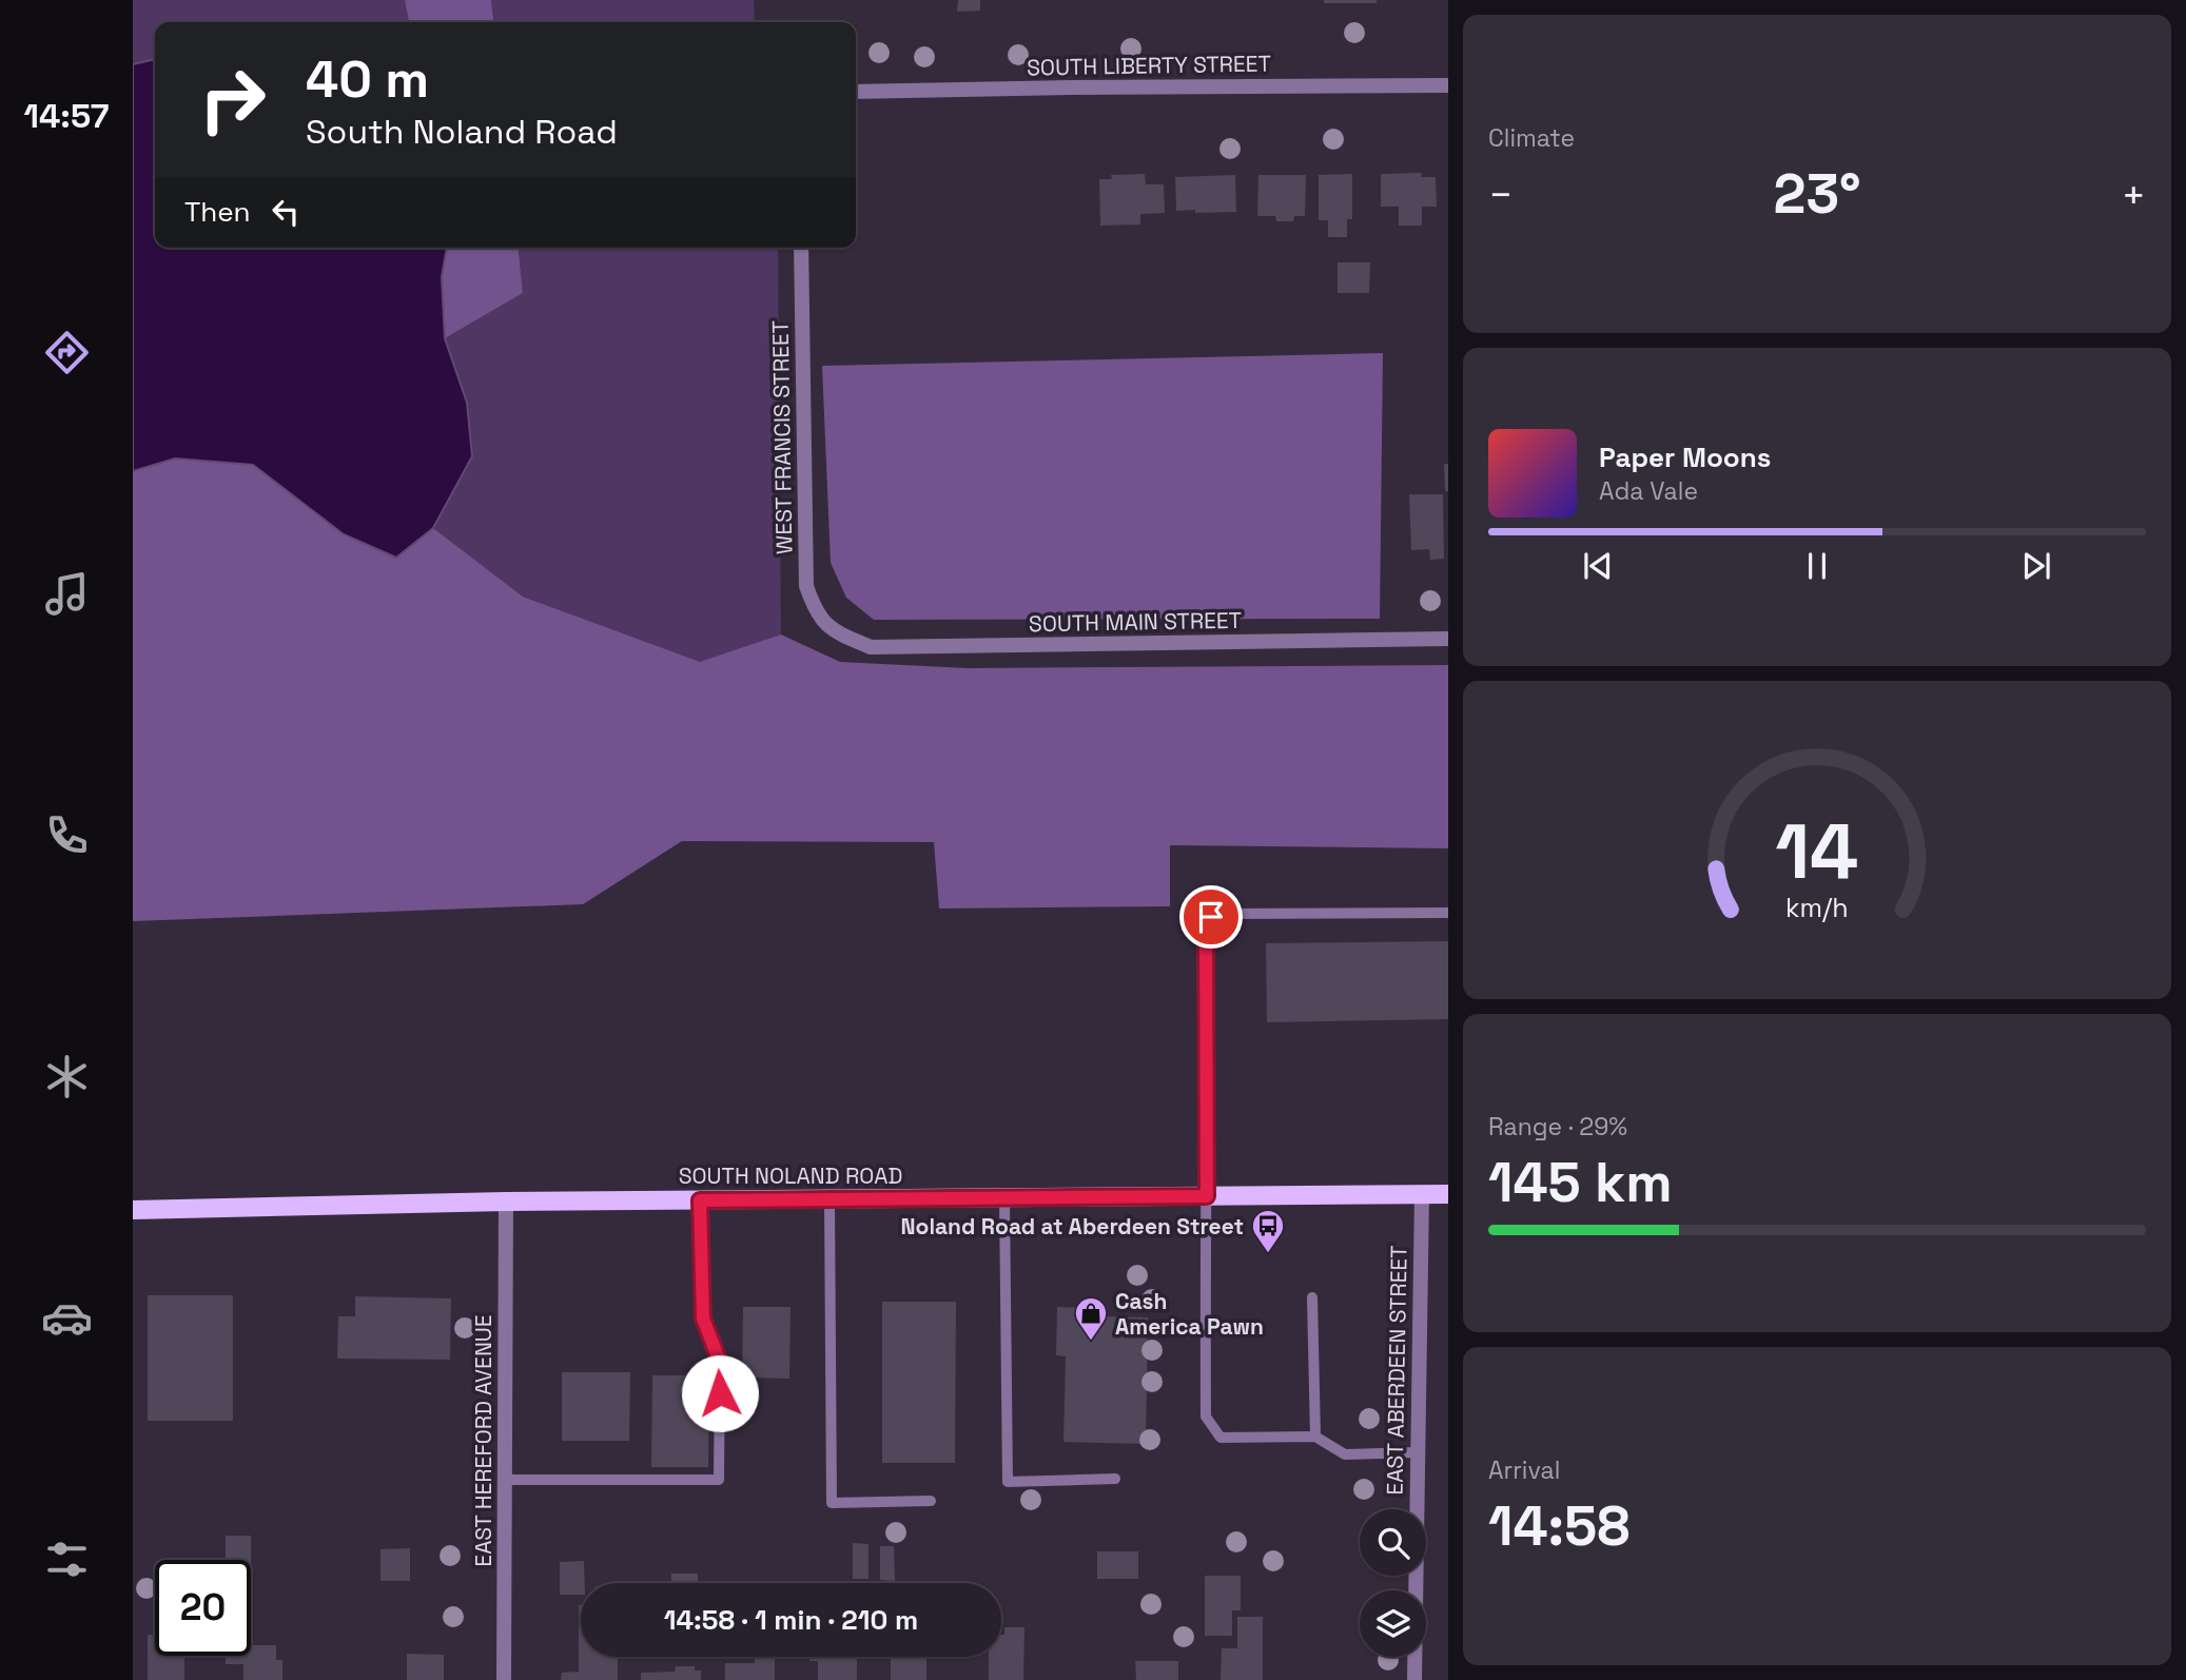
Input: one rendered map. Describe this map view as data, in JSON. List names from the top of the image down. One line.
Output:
{"streets":{"main road":["SOUTH NOLAND ROAD"],"street":["SOUTH LIBERTY STREET","WEST FRANCIS STREET","SOUTH MAIN STREET","EAST ABERDEEN STREET","EAST HEREFORD AVENUE"]},"crossings":[["WEST FRANCIS STREET","SOUTH MAIN STREET"],["SOUTH NOLAND ROAD","EAST ABERDEEN STREET"],["SOUTH NOLAND ROAD","EAST HEREFORD AVENUE"]],"places":{"bus stop":["Noland Road at Aberdeen Street"],"shop":["Cash America Pawn"]},"page":{"tabs":"14:57","tile":["Climate",["Range · 29%","145 km"],["Arrival","14:58"]],"turn":["40 m","South Noland Road"],"heat":["−","23°","+"],"then":"Then","song":["Paper Moons","Ada Vale"],"limit":"20","trip":"14:58 · 1 min · 210 m","gauge":["14","km/h"]}}
